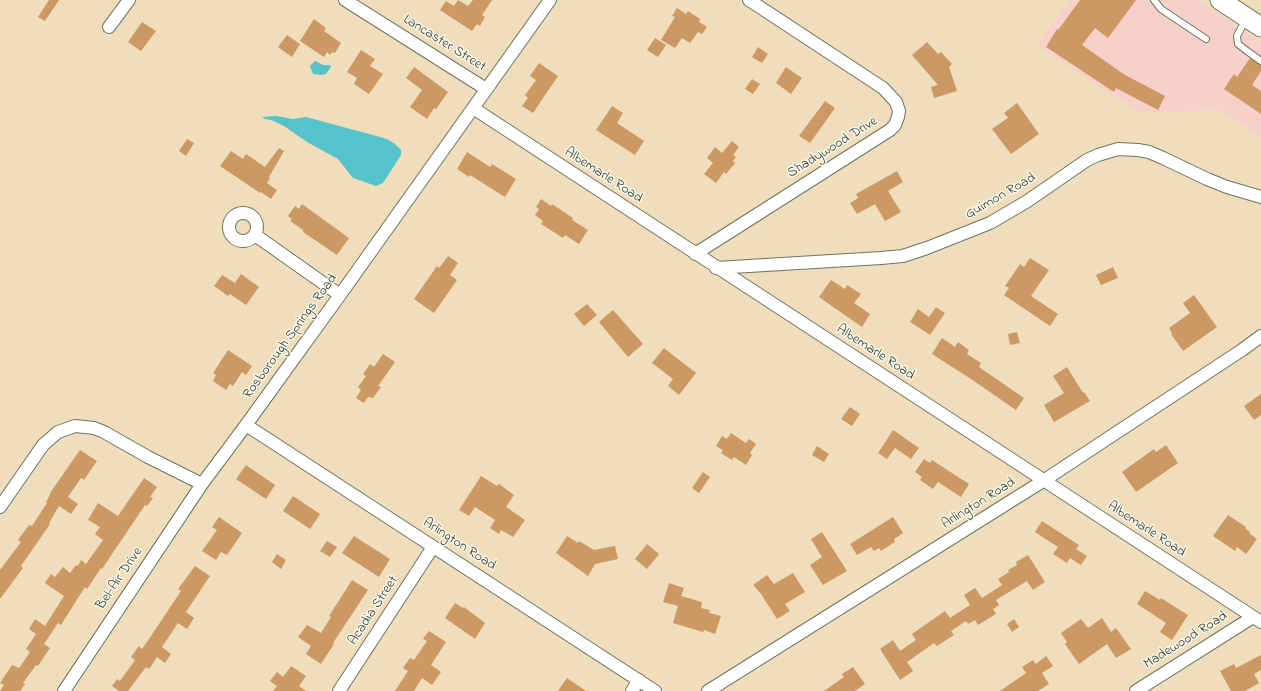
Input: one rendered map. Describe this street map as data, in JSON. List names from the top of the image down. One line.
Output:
{"streets":{"street":["Lancaster Street","Shadywood Drive","Albemarle Road","Guimon Road","Rosborough Springs Road","Arlington Road","Bel-Air Drive","Acadia Street","Madewood Road"]},"crossings":[["Lancaster Street","Rosborough Springs Road"],["Shadywood Drive","Albemarle Road"],["Albemarle Road","Guimon Road"],["Albemarle Road","Rosborough Springs Road"],["Albemarle Road","Arlington Road"],["Albemarle Road","Madewood Road"],["Rosborough Springs Road","Arlington Road"],["Rosborough Springs Road","Bel-Air Drive"],["Arlington Road","Acadia Street"]]}
